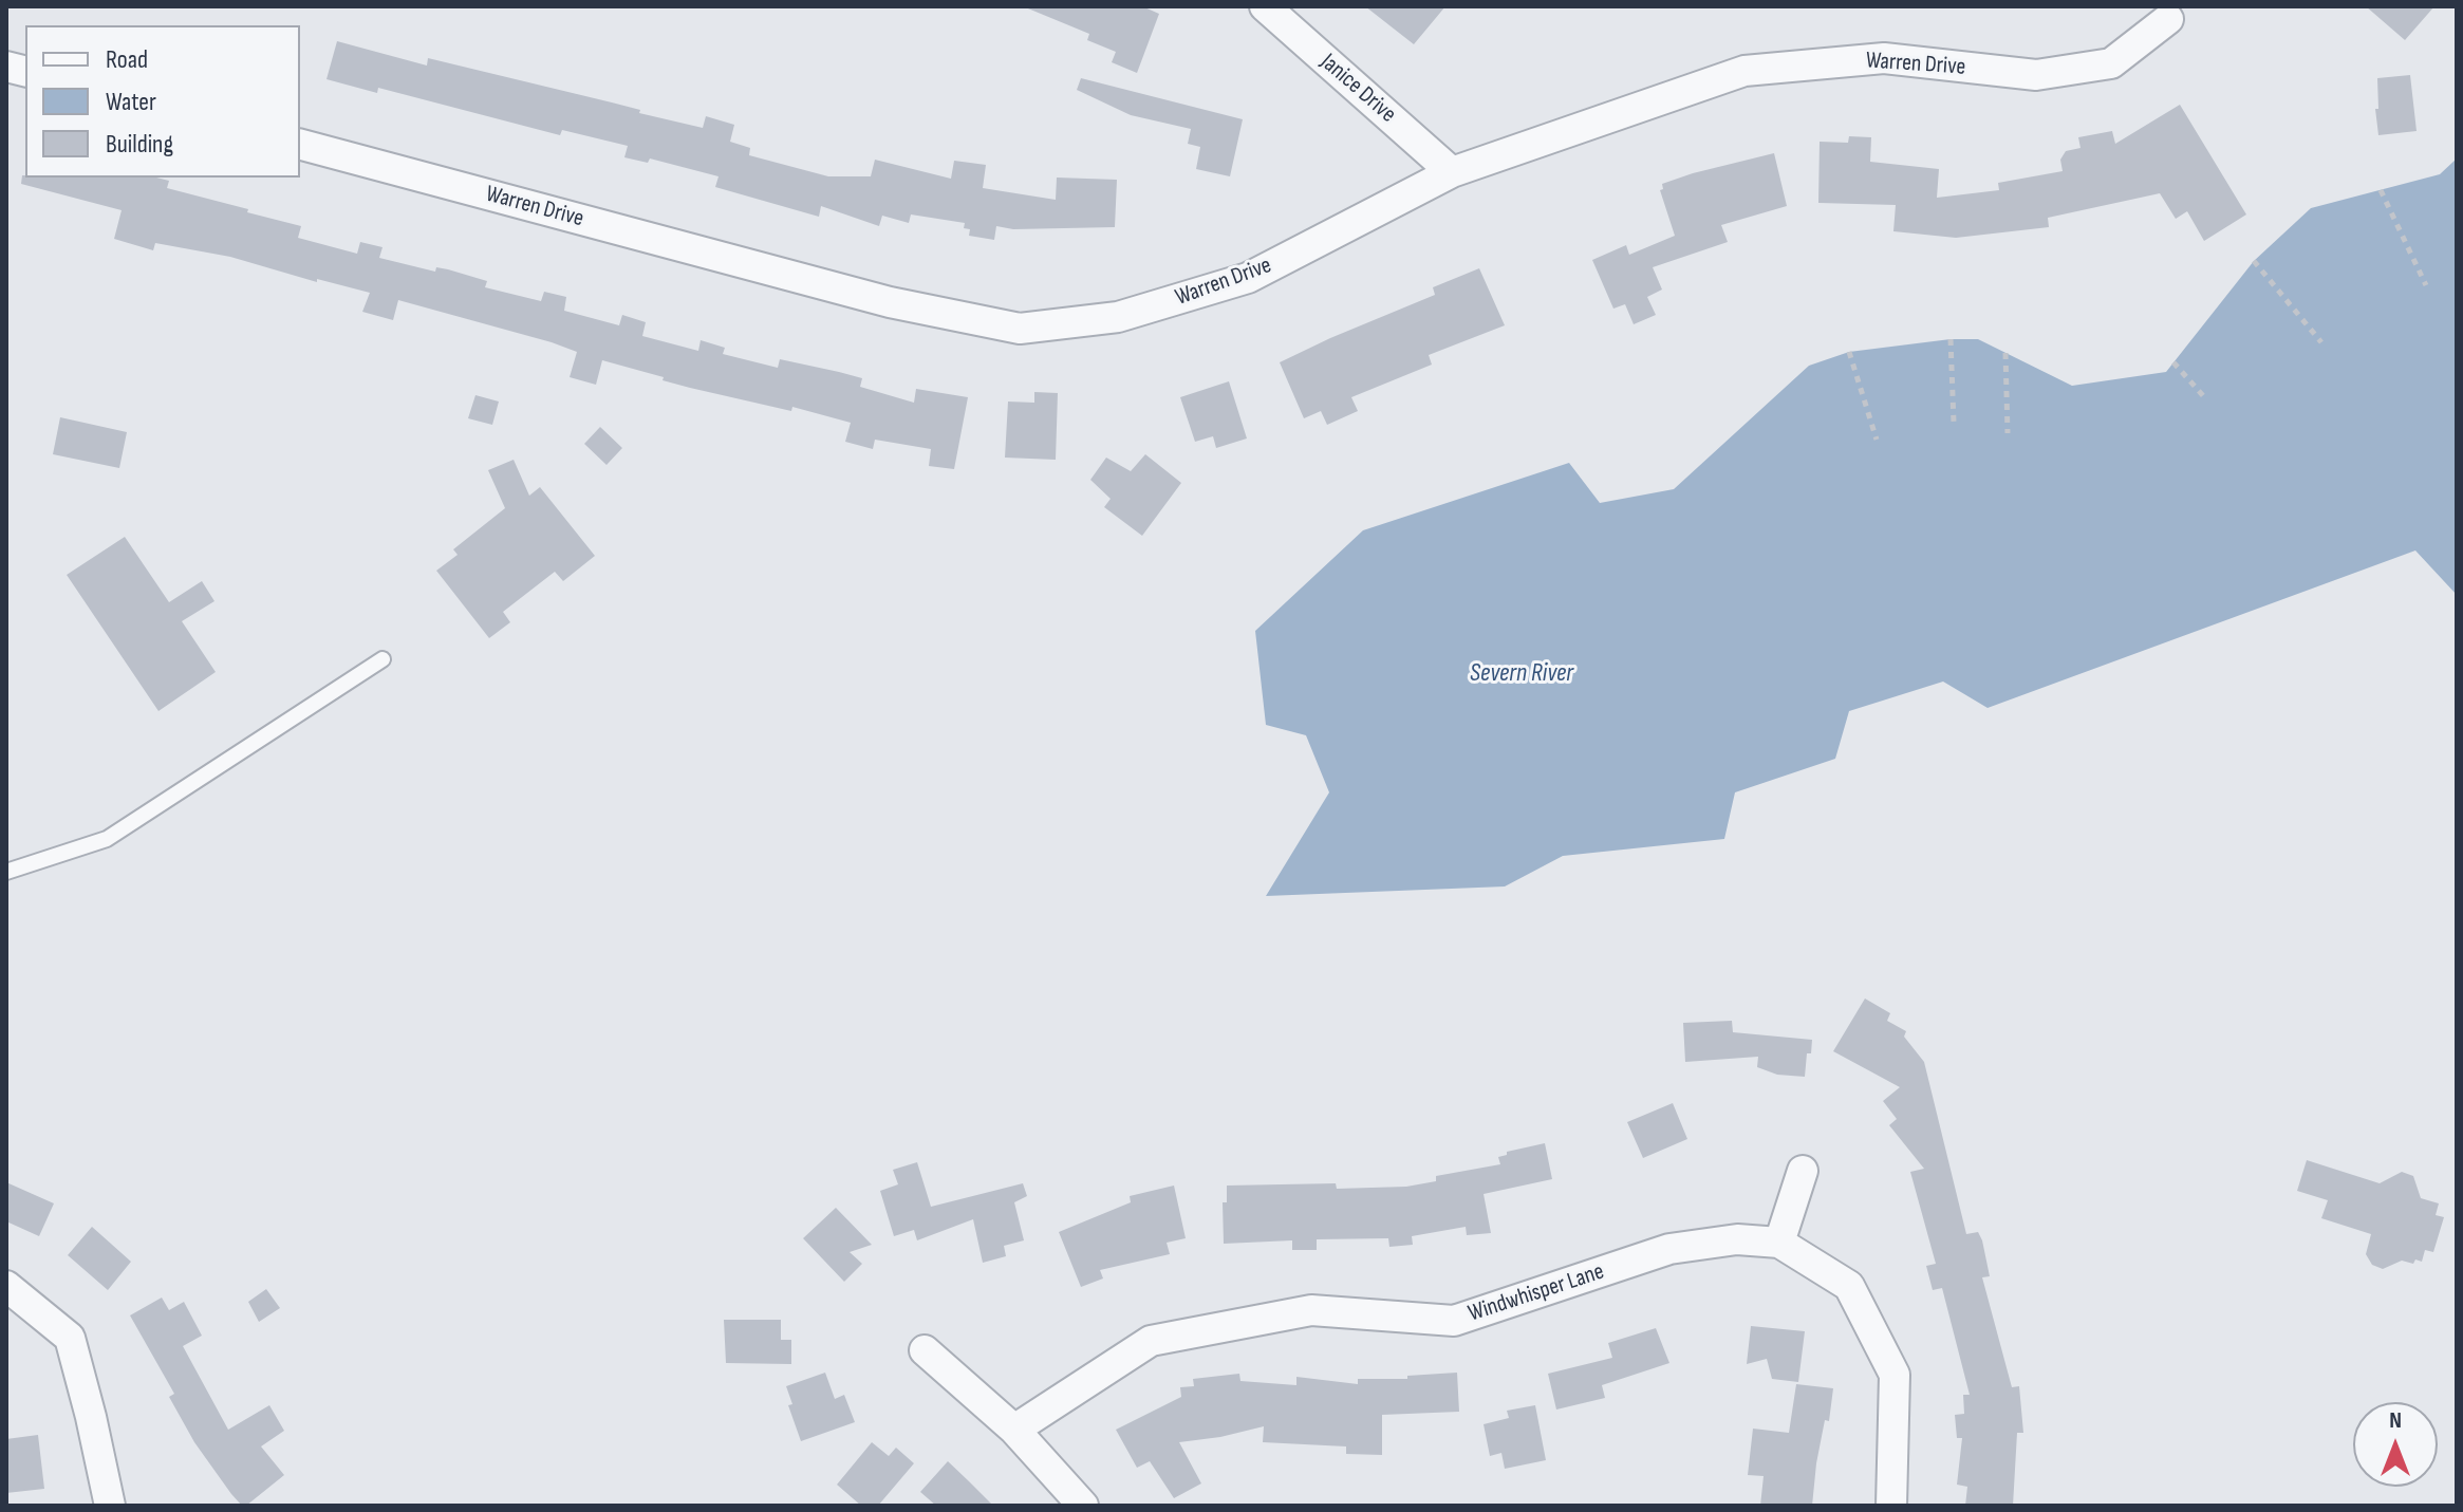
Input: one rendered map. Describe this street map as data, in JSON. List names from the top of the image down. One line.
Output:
{"streets":{"street":["Warren Drive","Janice Drive","Windwhisper Lane"]},"crossings":[["Warren Drive","Janice Drive"]],"water":["Severn River"],"legend":["Road","Water","Building"],"north":"top"}
